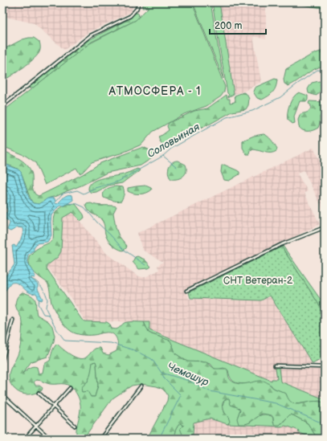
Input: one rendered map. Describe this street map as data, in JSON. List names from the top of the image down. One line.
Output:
{"districts":["АТМОСФЕРА - 1"],"water":["Соловьиная","Чемошур"],"parks":["СНТ Ветеран-2"],"scale_bar":"200 m"}
